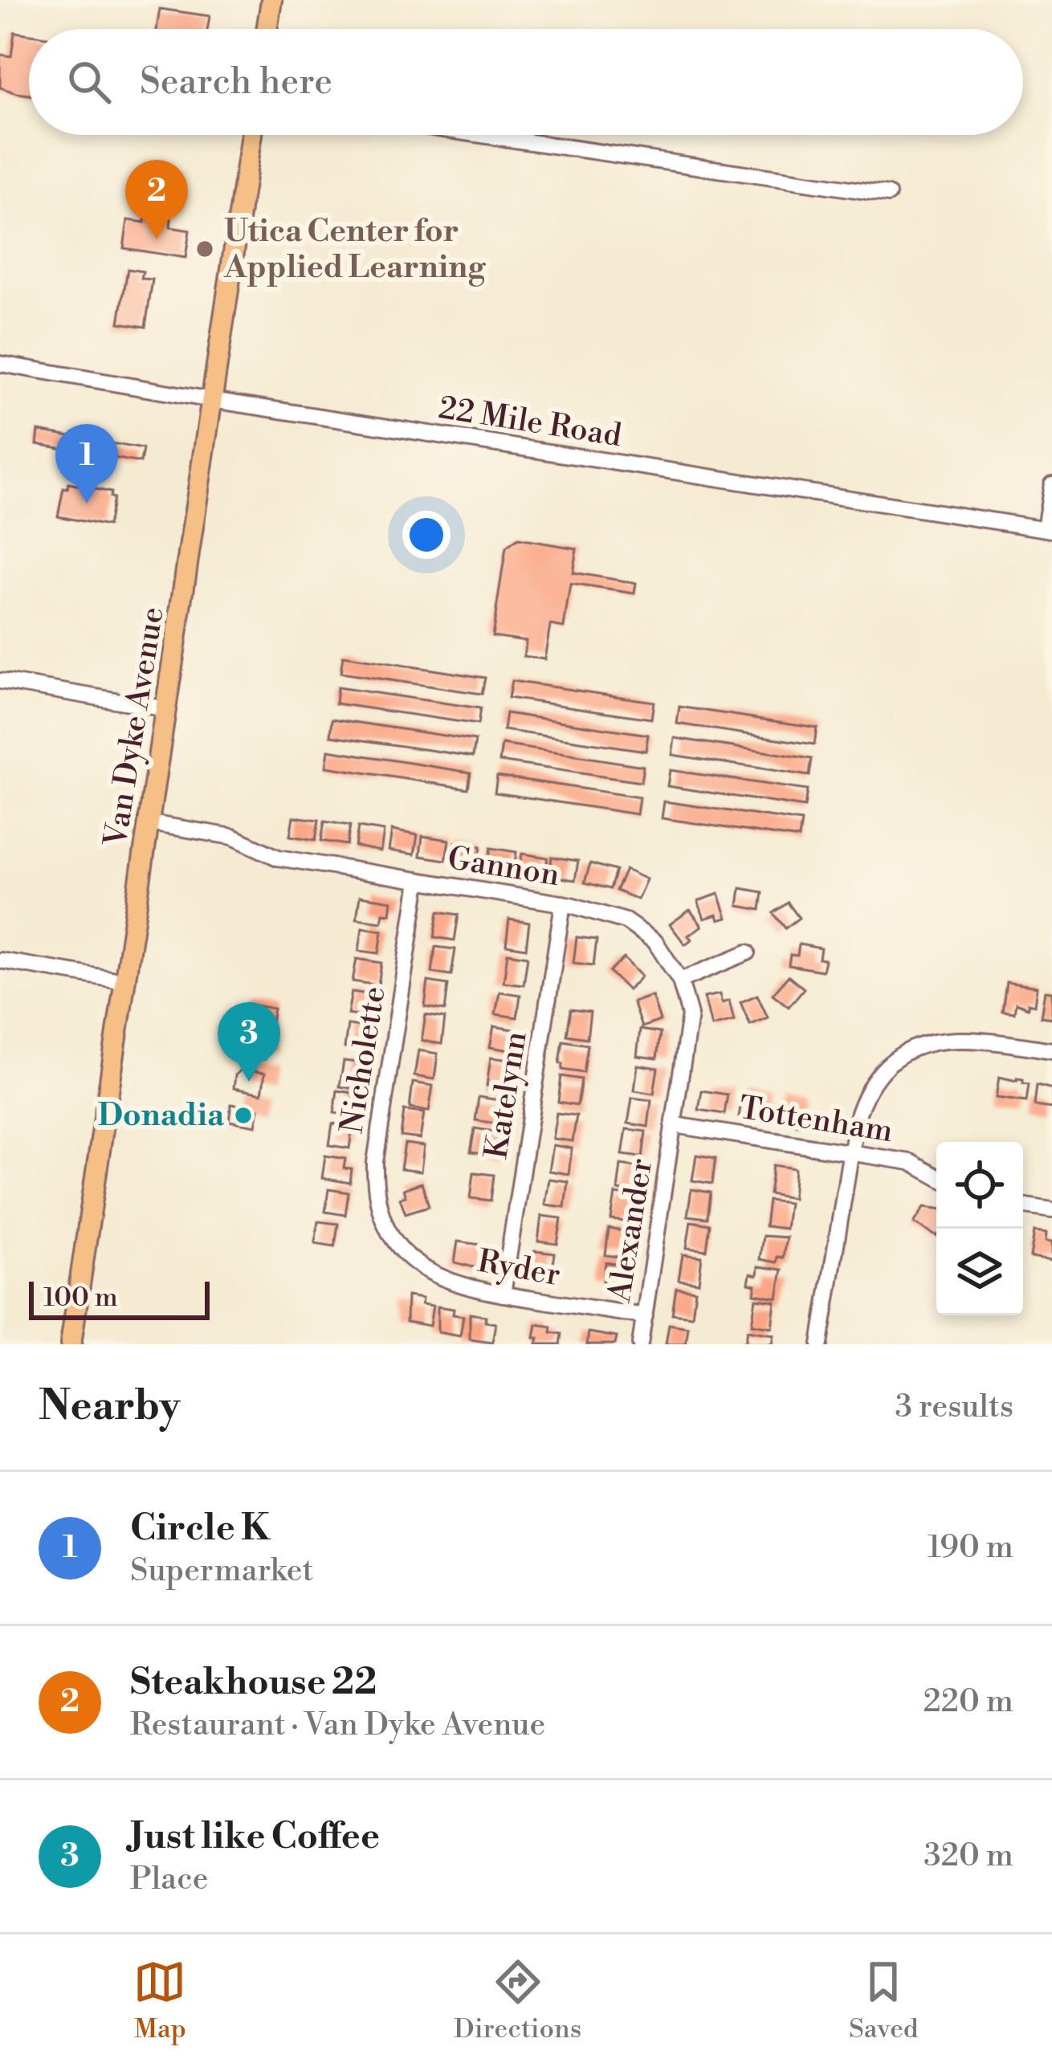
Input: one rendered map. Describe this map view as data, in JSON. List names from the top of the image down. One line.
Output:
{"streets":{"main road":["Van Dyke Avenue"],"street":["22 Mile Road","Gannon","Nicholette","Katelynn","Tottenham","Alexander","Ryder"]},"crossings":[["22 Mile Road","Van Dyke Avenue"],["Van Dyke Avenue","Gannon"],["Gannon","Nicholette"],["Gannon","Katelynn"],["Gannon","Tottenham"],["Gannon","Alexander"],["Nicholette","Ryder"],["Katelynn","Ryder"],["Tottenham","Alexander"],["Alexander","Ryder"]],"places":["Utica Center for Applied Learning","Donadia"],"scale_bar":"100 m","page":{"search":"Search here","pins":["2","1","3"],"scale":"100 m","heading":["Nearby","3 results"],"list":[{"mark":"1","name":"Circle K","note":"Supermarket","value":"190 m"},{"mark":"2","name":"Steakhouse 22","note":"Restaurant · Van Dyke Avenue","value":"220 m"},{"mark":"3","name":"Just like Coffee","note":"Place","value":"320 m"}],"nav":["Map","Directions","Saved"]}}
